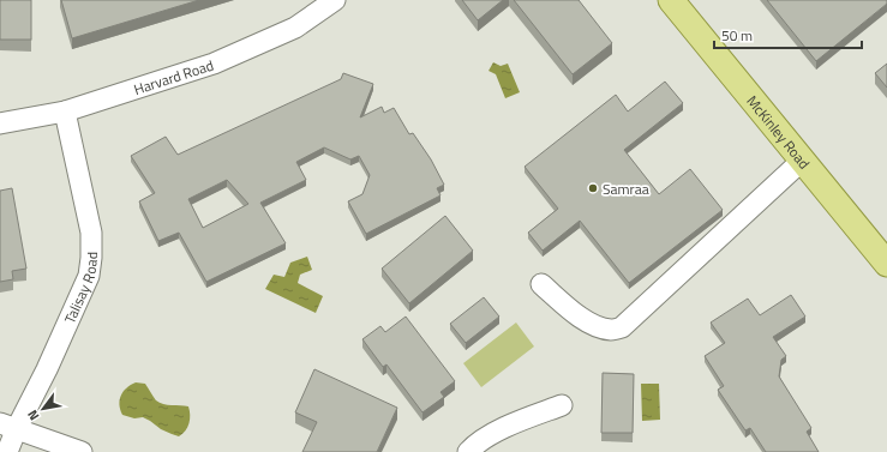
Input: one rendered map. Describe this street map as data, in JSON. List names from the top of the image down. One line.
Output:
{"streets":{"main road":["McKinley Road"],"street":["Harvard Road","Talisay Road"]},"crossings":[["Harvard Road","Talisay Road"]],"places":["Samraa"],"scale_bar":"50 m","north":"bottom left"}
